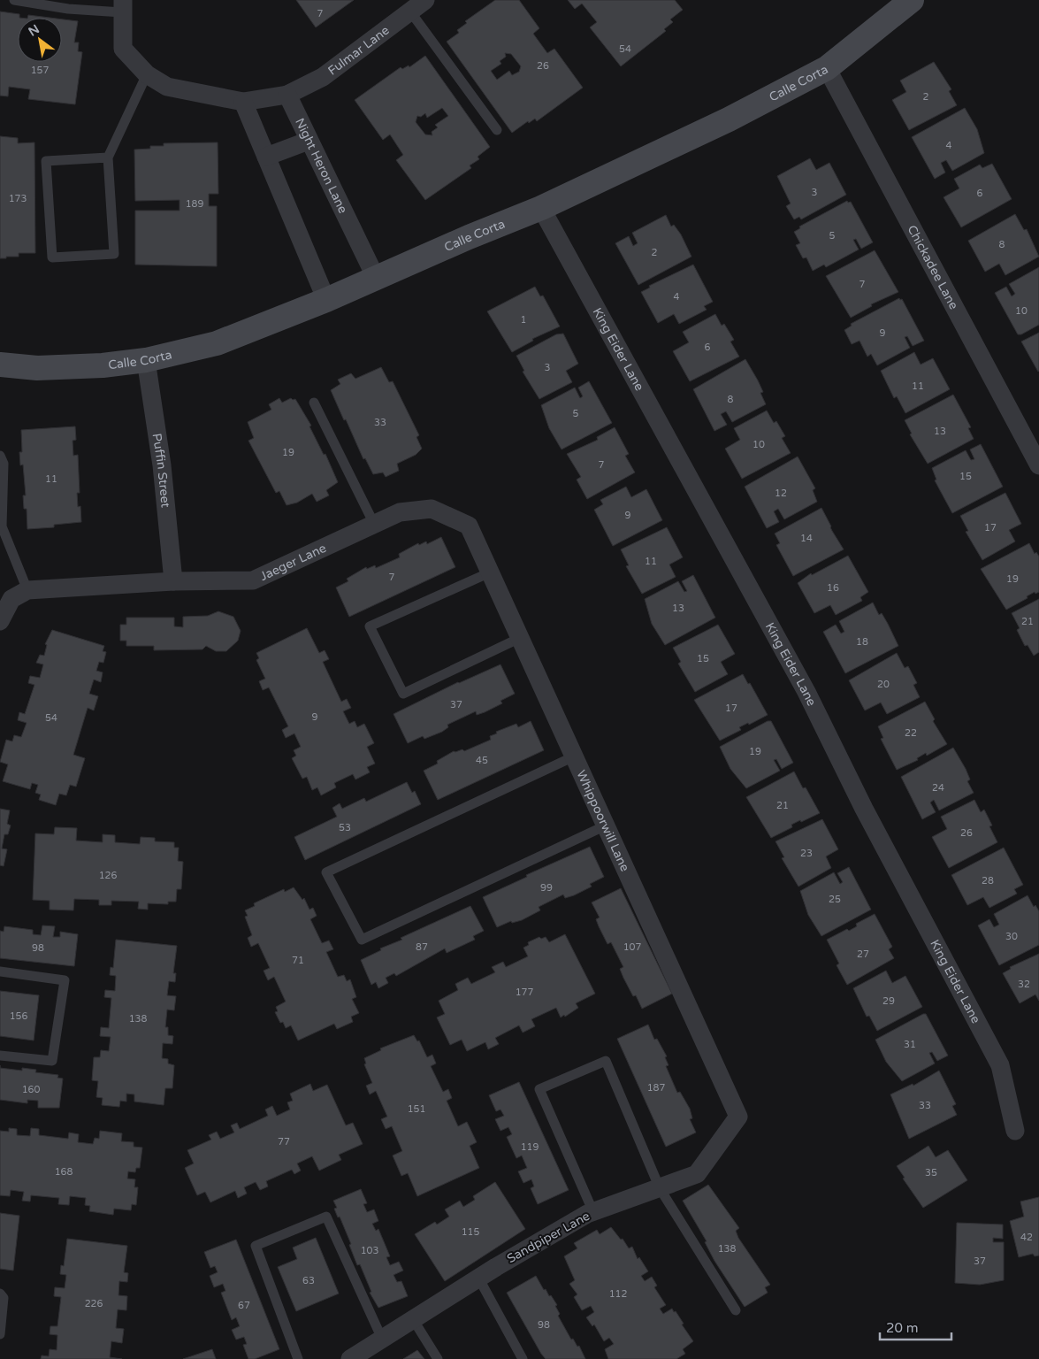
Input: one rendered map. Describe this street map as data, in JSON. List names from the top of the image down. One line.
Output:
{"streets":{"street":["Fulmar Lane","Calle Corta","Night Heron Lane","Chickadee Lane","King Eider Lane","Puffin Street","Jaeger Lane","Whippoorwill Lane","Sandpiper Lane"]},"crossings":[["Fulmar Lane","Night Heron Lane"],["Calle Corta","Night Heron Lane"],["Calle Corta","Chickadee Lane"],["Calle Corta","King Eider Lane"],["Calle Corta","Puffin Street"],["Puffin Street","Jaeger Lane"],["Jaeger Lane","Whippoorwill Lane"],["Whippoorwill Lane","Sandpiper Lane"]],"house_numbers":["7","54","26","157","2","4","3","6","173","189","5","8","2","7","4","10","1","9","6","3","11","8","5","33","13","10","19","7","15","11","12","9","17","14","11","7","19","16","13","21","18","15","20","37","17","9","54","22","19","45","24","21","53","26","23","126","28","99","25","30","87","107","98","27","71","32","177","29","156","138","31","187","160","33","151","77","119","168","35","115","42","138","103","37","63","112","226","67","98"],"scale_bar":"20 m","north":"top left"}
